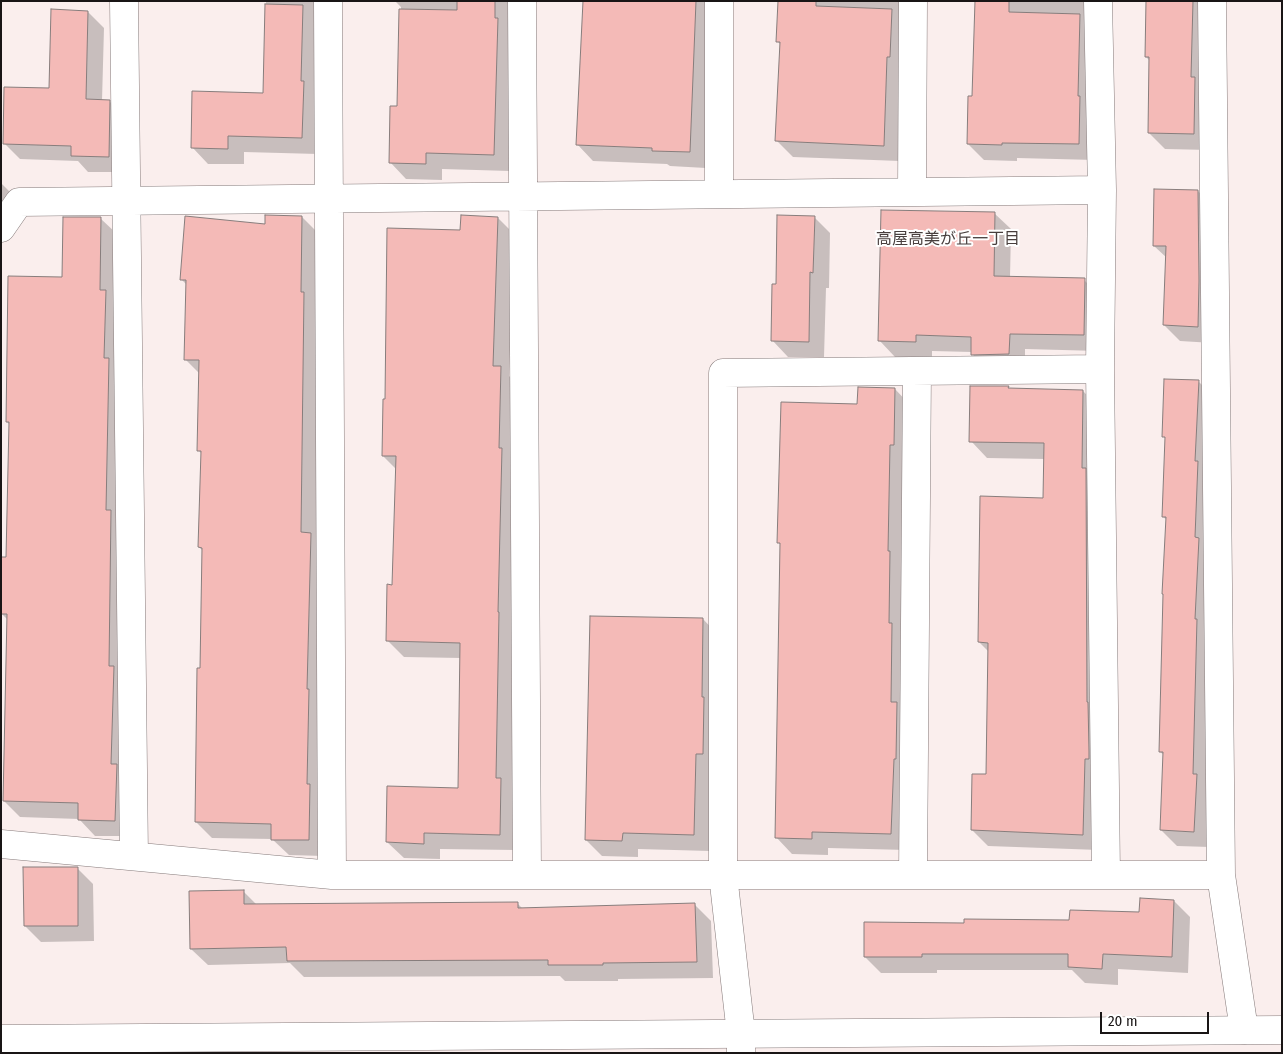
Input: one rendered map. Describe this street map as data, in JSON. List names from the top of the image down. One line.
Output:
{"districts":["高屋高美が丘一丁目"],"scale_bar":"20 m"}
